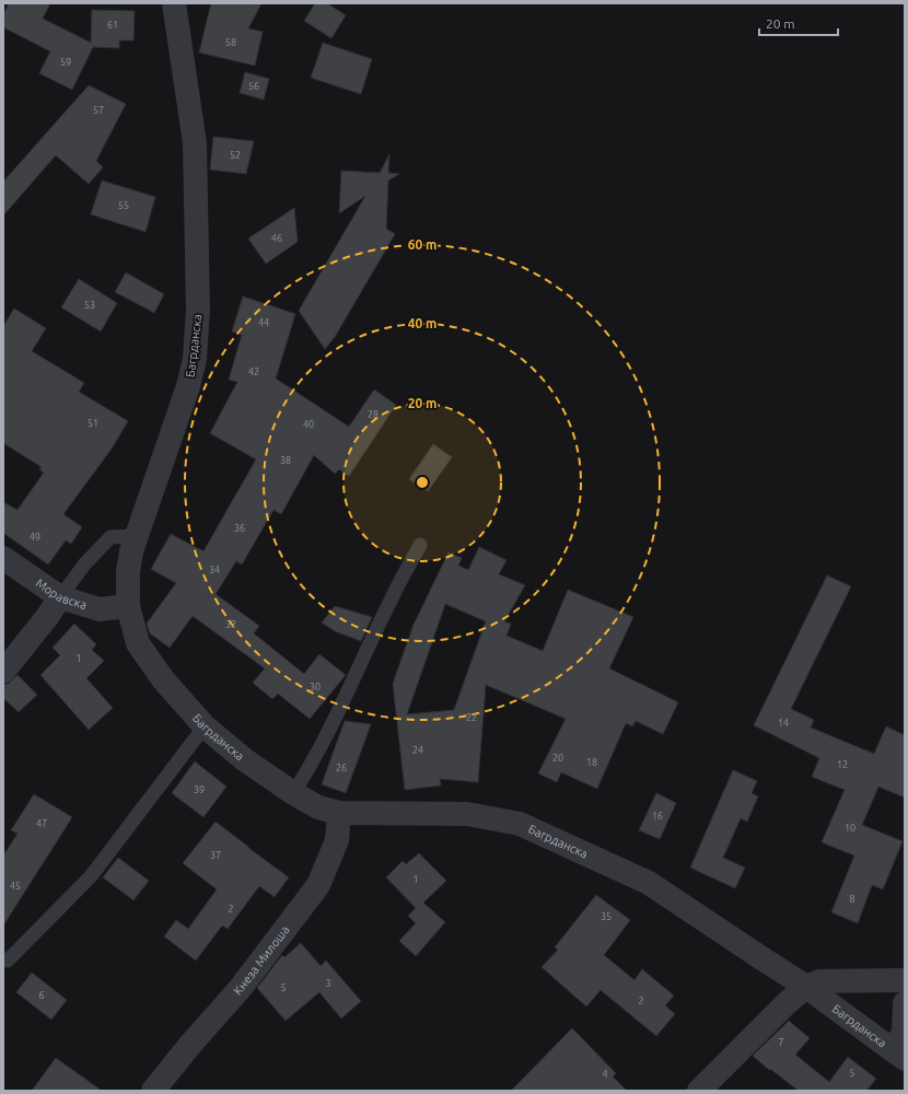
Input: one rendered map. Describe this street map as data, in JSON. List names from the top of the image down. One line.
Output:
{"streets":{"street":["Багрданска","Моравска","Кнеза Милоша"]},"crossings":[["Багрданска","Моравска"],["Багрданска","Кнеза Милоша"]],"house_numbers":["61","58","59","56","57","52","55","46","53","44","42","28","51","40","38","36","49","34","32","1","30","22","14","24","20","18","12","26","39","16","47","10","37","1","45","8","2","35","3","5","6","2","7","5","4"],"scale_bar":"20 m","rings":["60 m","40 m","20 m"]}
